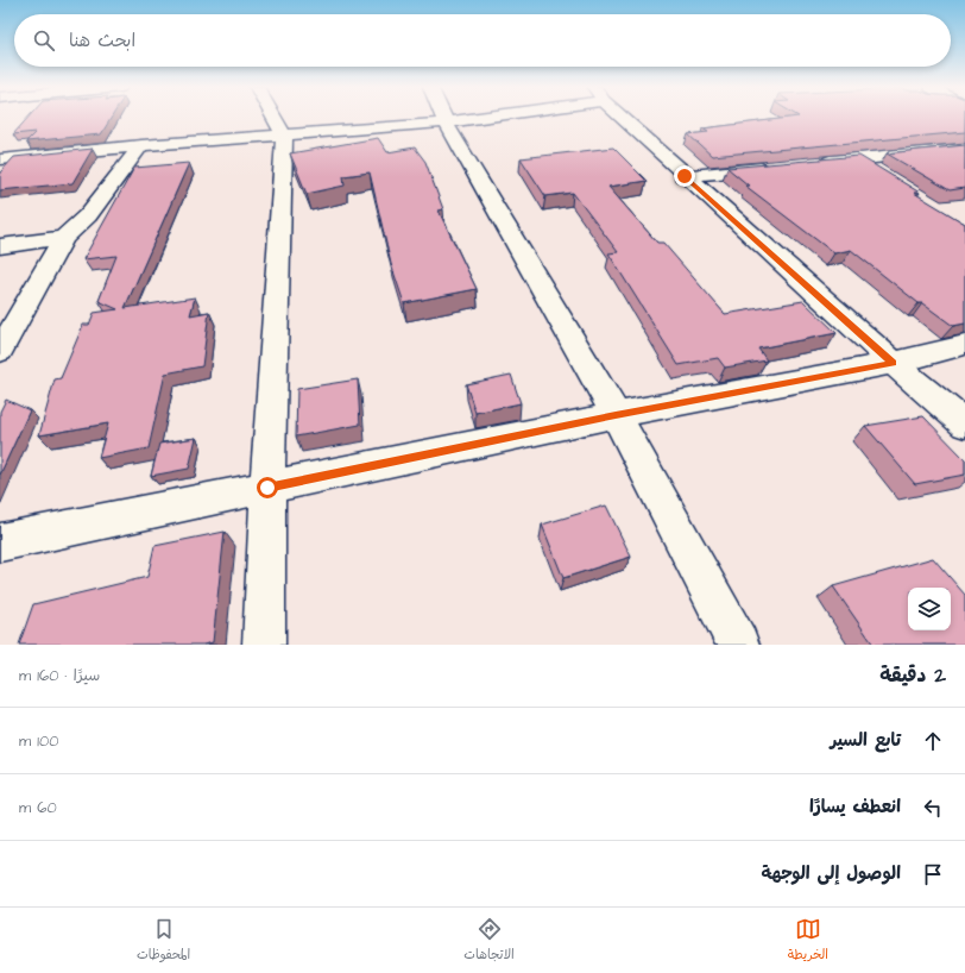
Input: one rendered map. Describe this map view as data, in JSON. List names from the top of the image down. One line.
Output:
{"page":{"search":"ابحث هنا","heading":["2 دقيقة","سيرًا · 160 m"],"list":[["تابع السير","100 m"],["انعطف يسارًا","60 m"],"الوصول إلى الوجهة"],"nav":["الخريطة","الاتجاهات","المحفوظات"]}}
